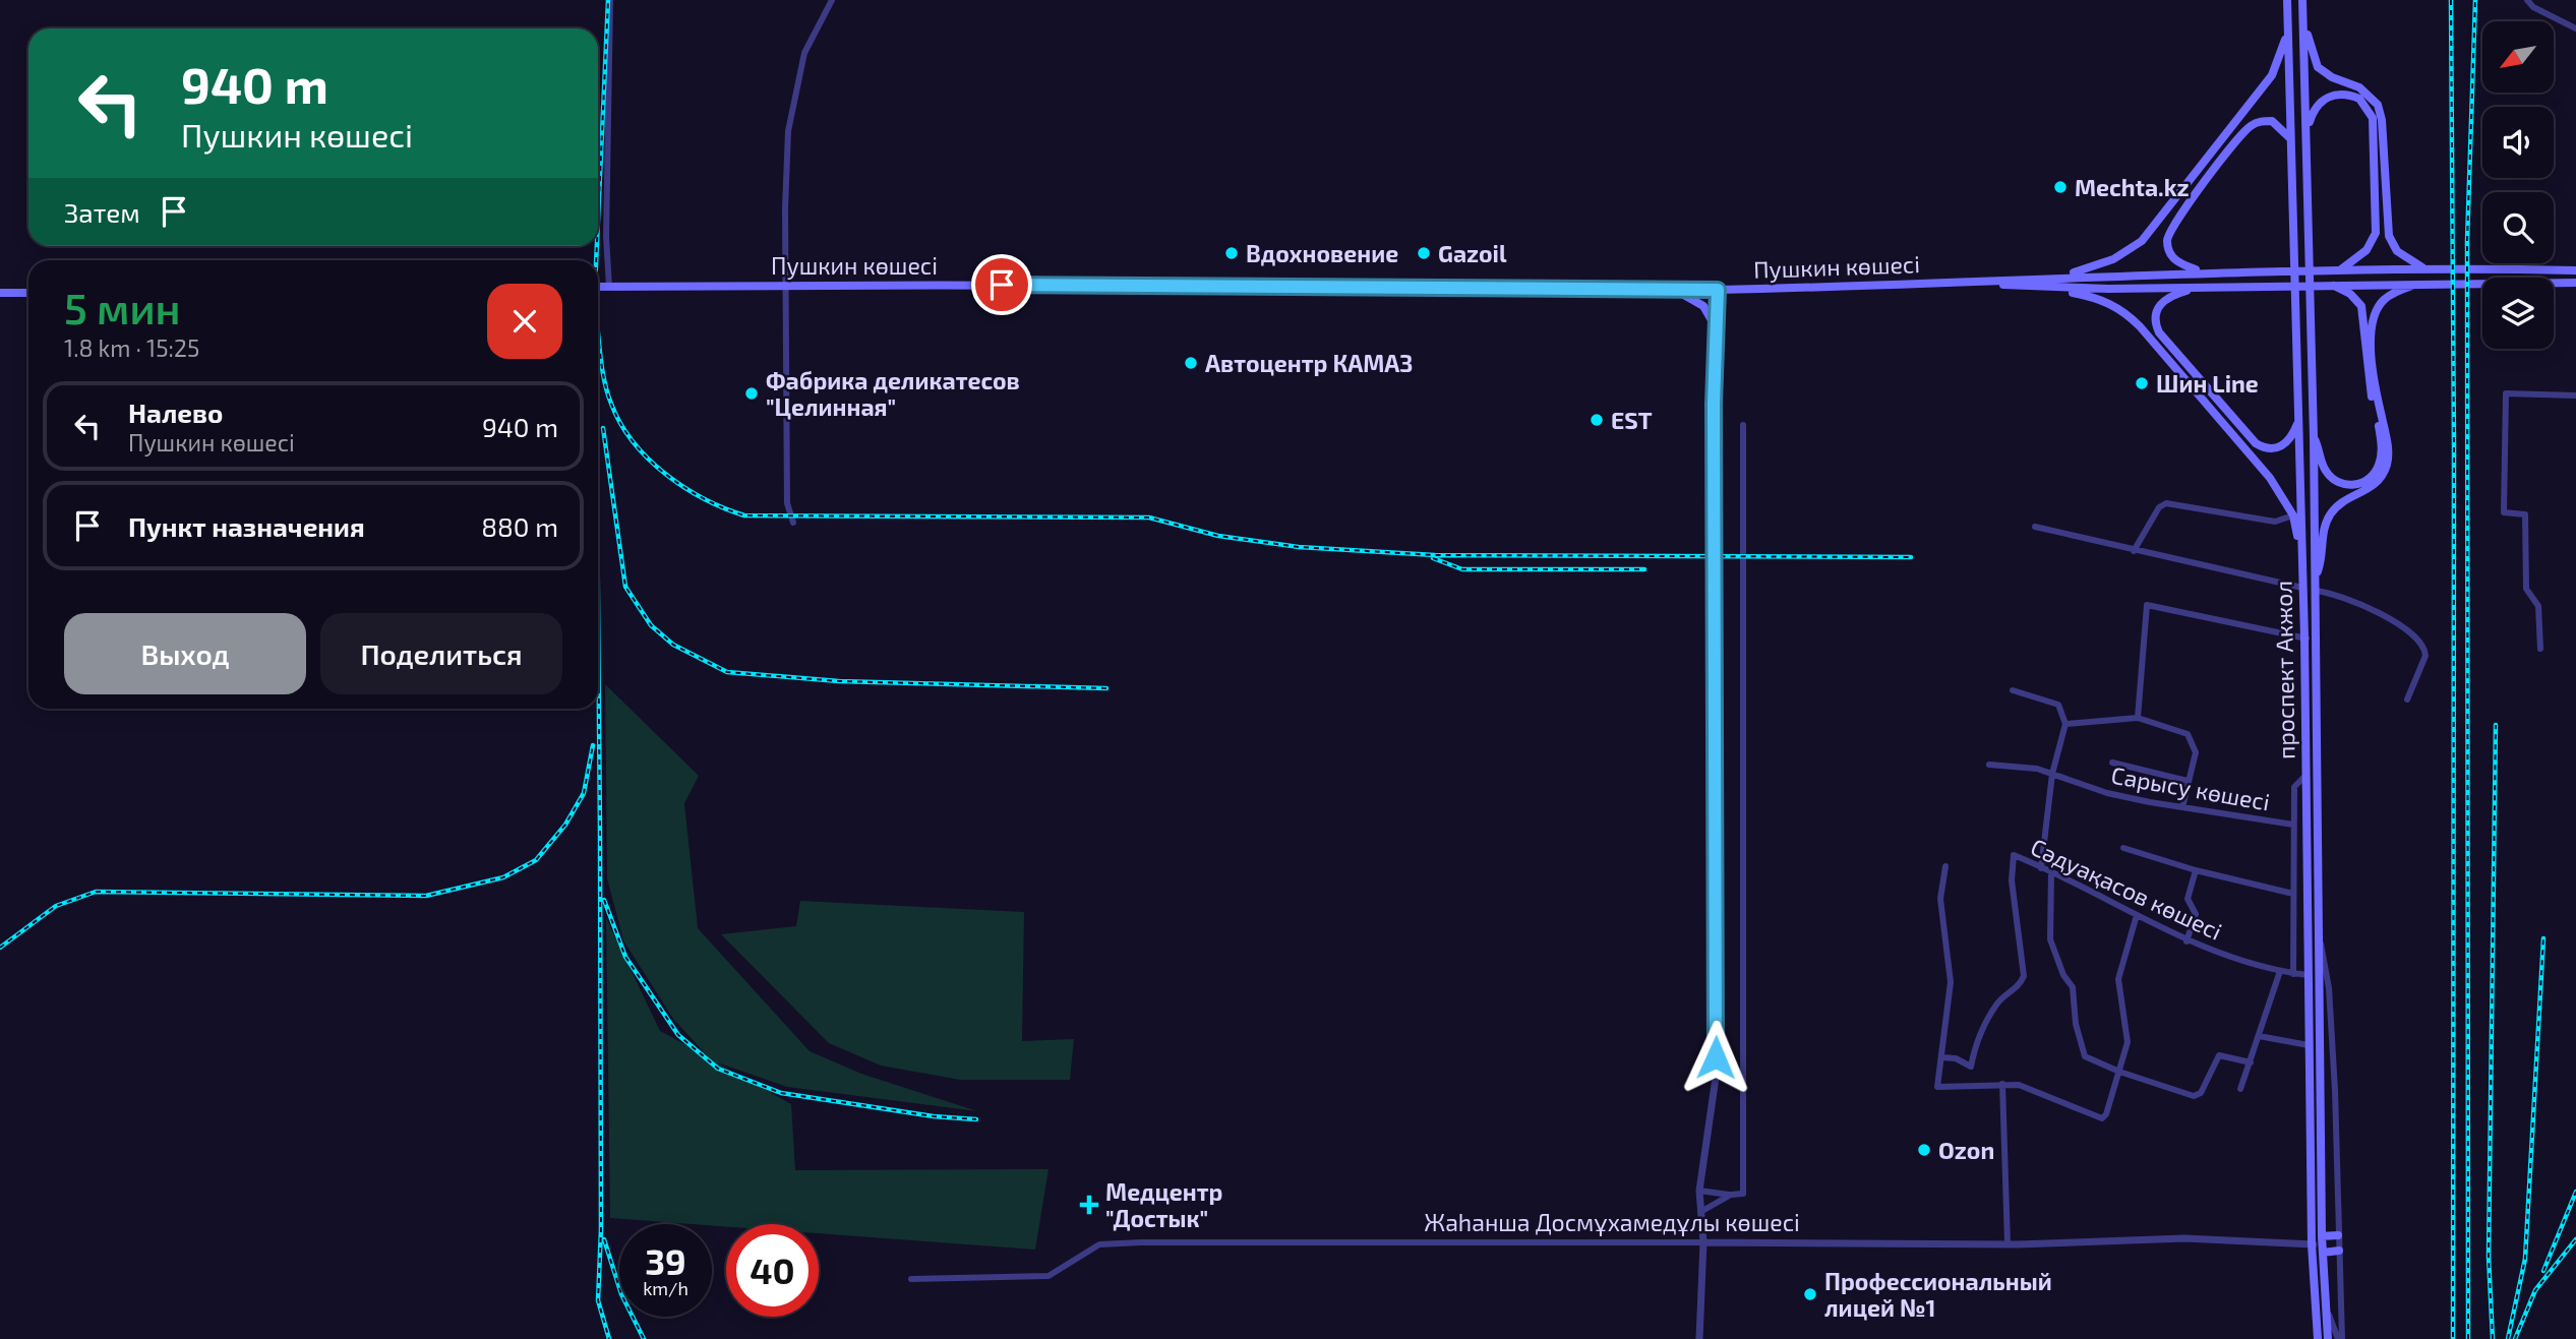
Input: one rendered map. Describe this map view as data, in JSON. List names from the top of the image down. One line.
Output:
{"streets":{"main road":["Пушкин көшесі","проспект Акжол"],"street":["Сарысу көшесі","Сәдуақасов көшесі","Жаһанша Досмұхамедұлы көшесі"]},"crossings":[["проспект Акжол","Сарысу көшесі"],["проспект Акжол","Сәдуақасов көшесі"],["проспект Акжол","Жаһанша Досмұхамедұлы көшесі"]],"places":{"other":["Mechta.kz","Вдохновение","Gazoil","Автоцентр КАМАЗ","Шин Line","Фабрика деликатесов \"Целинная\"","EST","Ozon","Профессиональный лицей №1"],"health":["Медцентр \"Достык\""]},"north":"bottom left","page":{"turn":["940 m","Пушкин көшесі"],"then":"Затем","heading":["5 мин","1.8 km · 15:25"],"list":[{"name":"Налево","note":"Пушкин көшесі","value":"940 m"},{"name":"Пункт назначения","value":"880 m"}],"buttons":["Выход","Поделиться"],"speed":"39 km/h","limit":"40"}}
